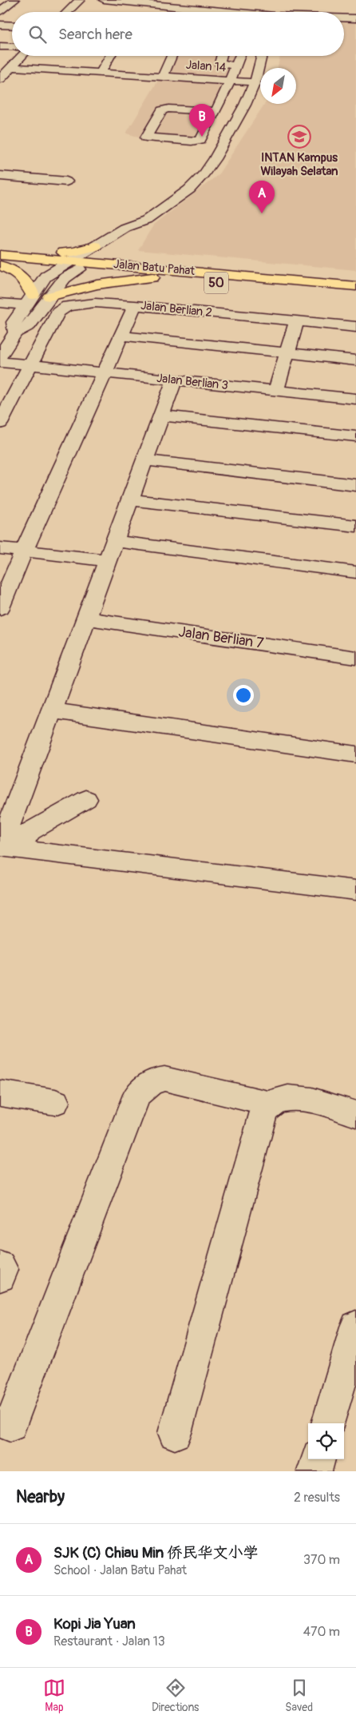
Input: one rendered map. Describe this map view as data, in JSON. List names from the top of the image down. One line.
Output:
{"streets":{"highway":["Jalan Batu Pahat","50"],"street":["Jalan 14","Jalan Berlian 2","Jalan Berlian 3","Jalan Berlian 7"]},"crossings":[["Jalan Berlian 2","Jalan Berlian 3"]],"places":{"school or university":["INTAN Kampus Wilayah Selatan"]},"north":"bottom left","page":{"search":"Search here","pins":["B","A"],"heading":["Nearby","2 results"],"list":[{"mark":"A","name":"SJK (C) Chiau Min 侨民华文小学","note":"School · Jalan Batu Pahat","value":"370 m"},{"mark":"B","name":"Kopi Jia Yuan","note":"Restaurant · Jalan 13","value":"470 m"}],"nav":["Map","Directions","Saved"]}}
